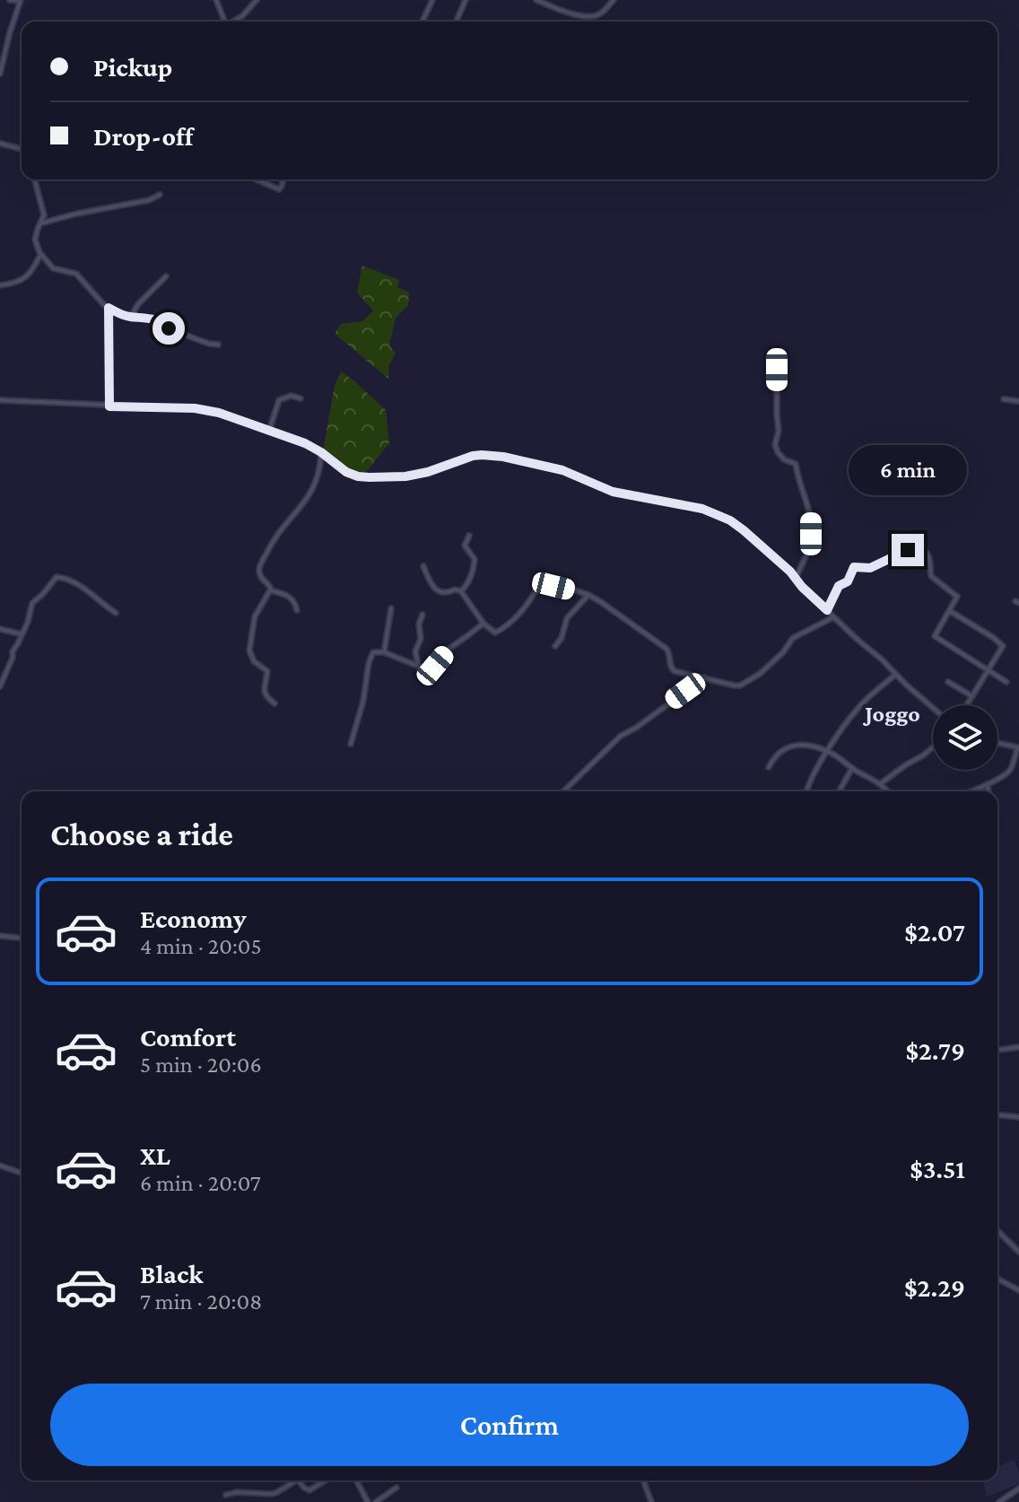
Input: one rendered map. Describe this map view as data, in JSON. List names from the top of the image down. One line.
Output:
{"districts":["Joggo"],"page":{"banner":["Pickup","Drop-off"],"bubble":"6 min","heading":"Choose a ride","list":[{"name":"Economy","note":"4 min · 20:05","value":"$2.07"},{"name":"Comfort","note":"5 min · 20:06","value":"$2.79"},{"name":"XL","note":"6 min · 20:07","value":"$3.51"},{"name":"Black","note":"7 min · 20:08","value":"$2.29"}],"buttons":"Confirm"}}
